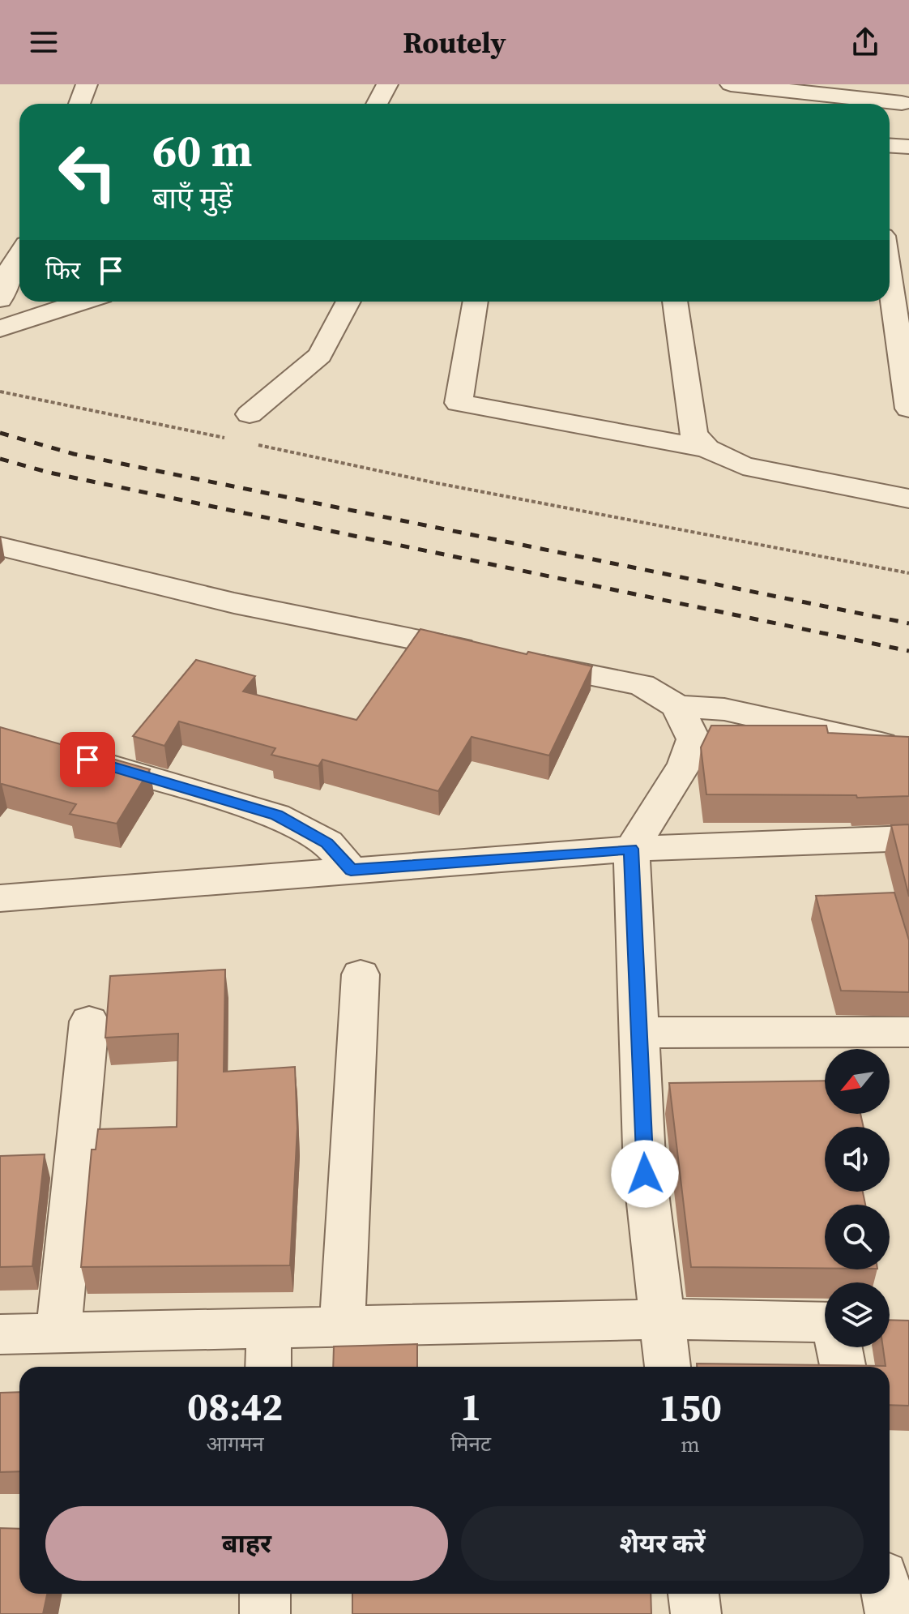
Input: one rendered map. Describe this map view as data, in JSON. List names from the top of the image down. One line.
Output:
{"north":"bottom left","page":{"header":"Routely","turn":["60 m","बाएँ मुड़ें"],"then":"फिर","eta":["08:42","आगमन","1","मिनट","150","m"],"buttons":["बाहर","शेयर करें"]}}
